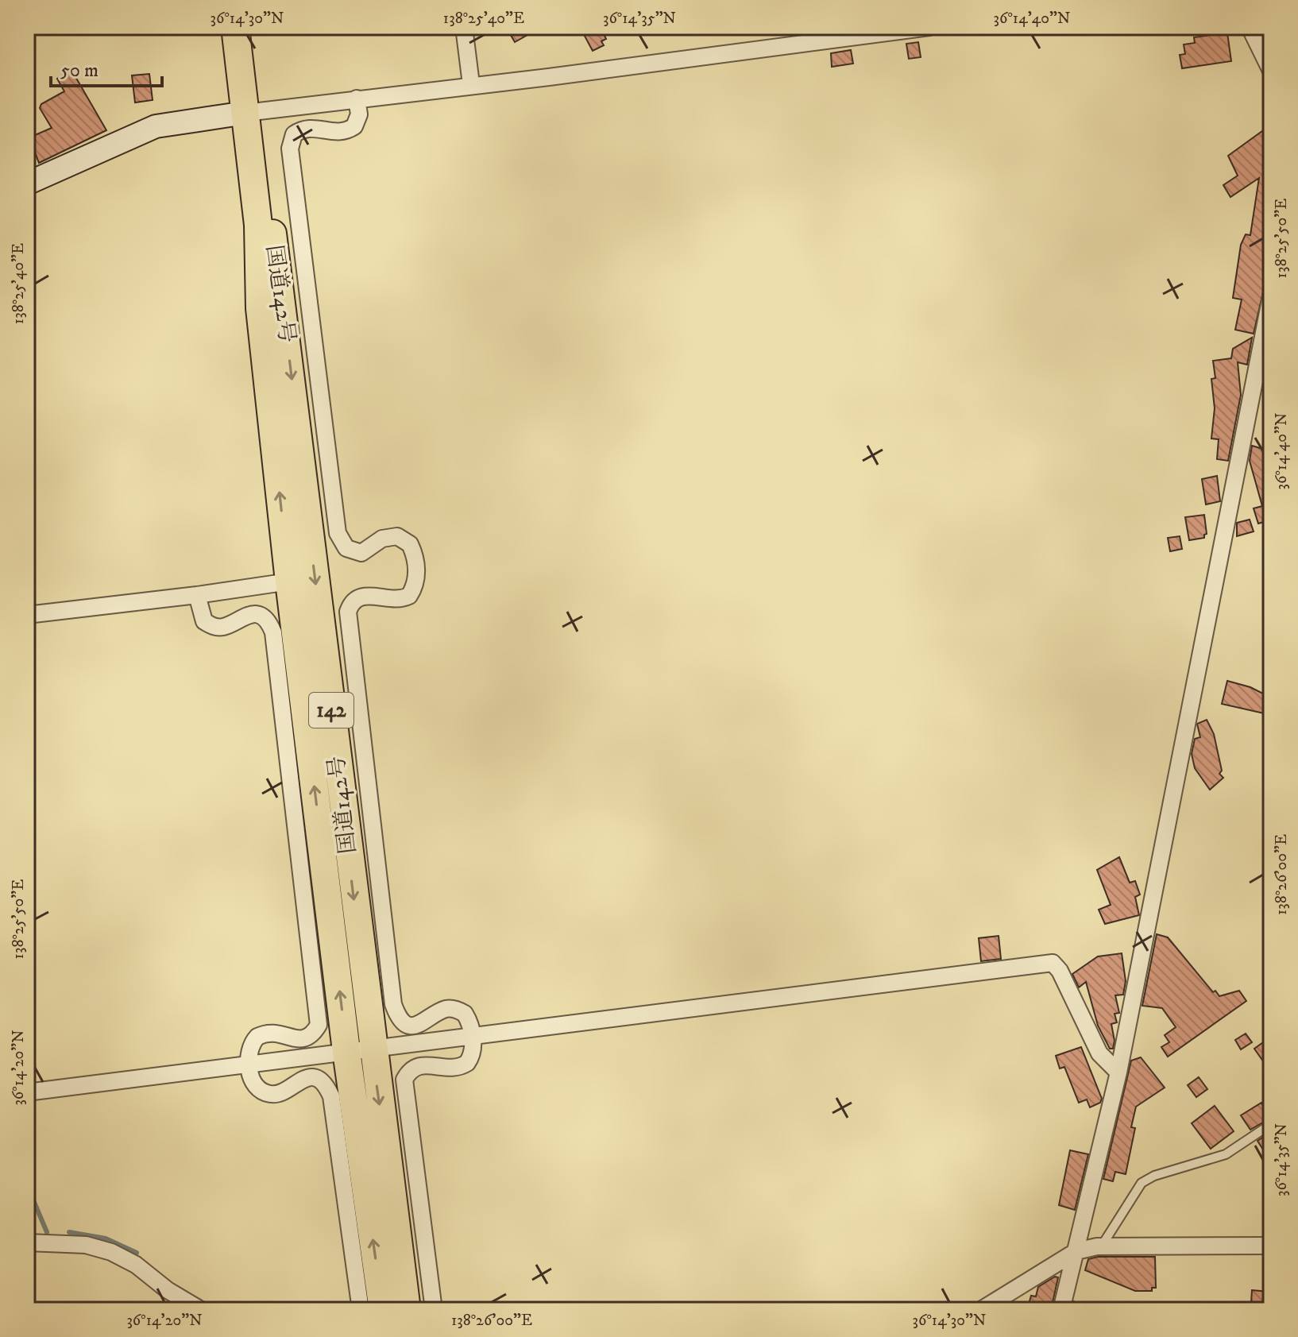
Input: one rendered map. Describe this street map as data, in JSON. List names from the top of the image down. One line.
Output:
{"streets":{"highway":["国道142号","142"]},"scale_bar":"50 m","coordinates":["36°14'30\"N","138°25'40\"E","36°14'35\"N","36°14'40\"N","138°25'50\"E","138°26'00\"E","36°14'20\"N"]}
